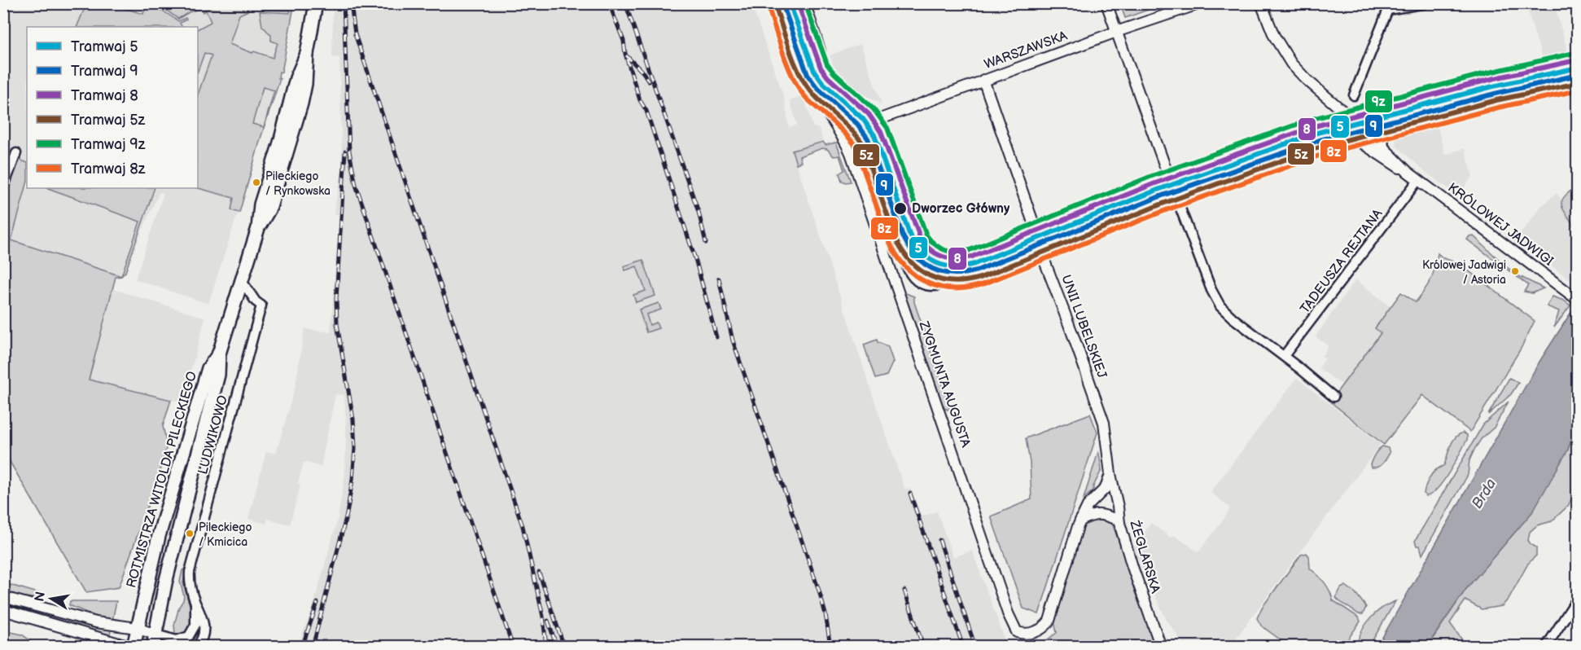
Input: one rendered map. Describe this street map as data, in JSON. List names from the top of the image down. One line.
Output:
{"streets":{"main road":["ROTMISTRZA WITOLDA PILECKIEGO"],"street":["WARSZAWSKA","KRÓLOWEJ JADWIGI","TADEUSZA REJTANA","UNII LUBELSKIEJ","ZYGMUNTA AUGUSTA","LUDWIKOWO","ŻEGLARSKA"]},"crossings":[["WARSZAWSKA","UNII LUBELSKIEJ"],["WARSZAWSKA","ZYGMUNTA AUGUSTA"],["KRÓLOWEJ JADWIGI","TADEUSZA REJTANA"],["UNII LUBELSKIEJ","ŻEGLARSKA"],["LUDWIKOWO","ROTMISTRZA WITOLDA PILECKIEGO"]],"water":["Brda"],"places":["Pileckiego / Rynkowska","Dworzec Główny","Królowej Jadwigi / Astoria","Pileckiego / Kmicica"],"lines":["tram line 5","tram line 8","tram line 9z","tram line 9","tram line 5z","tram line 8z"],"legend":["Tramwaj 5","Tramwaj 9","Tramwaj 8","Tramwaj 5z","Tramwaj 9z","Tramwaj 8z"],"north":"left"}
